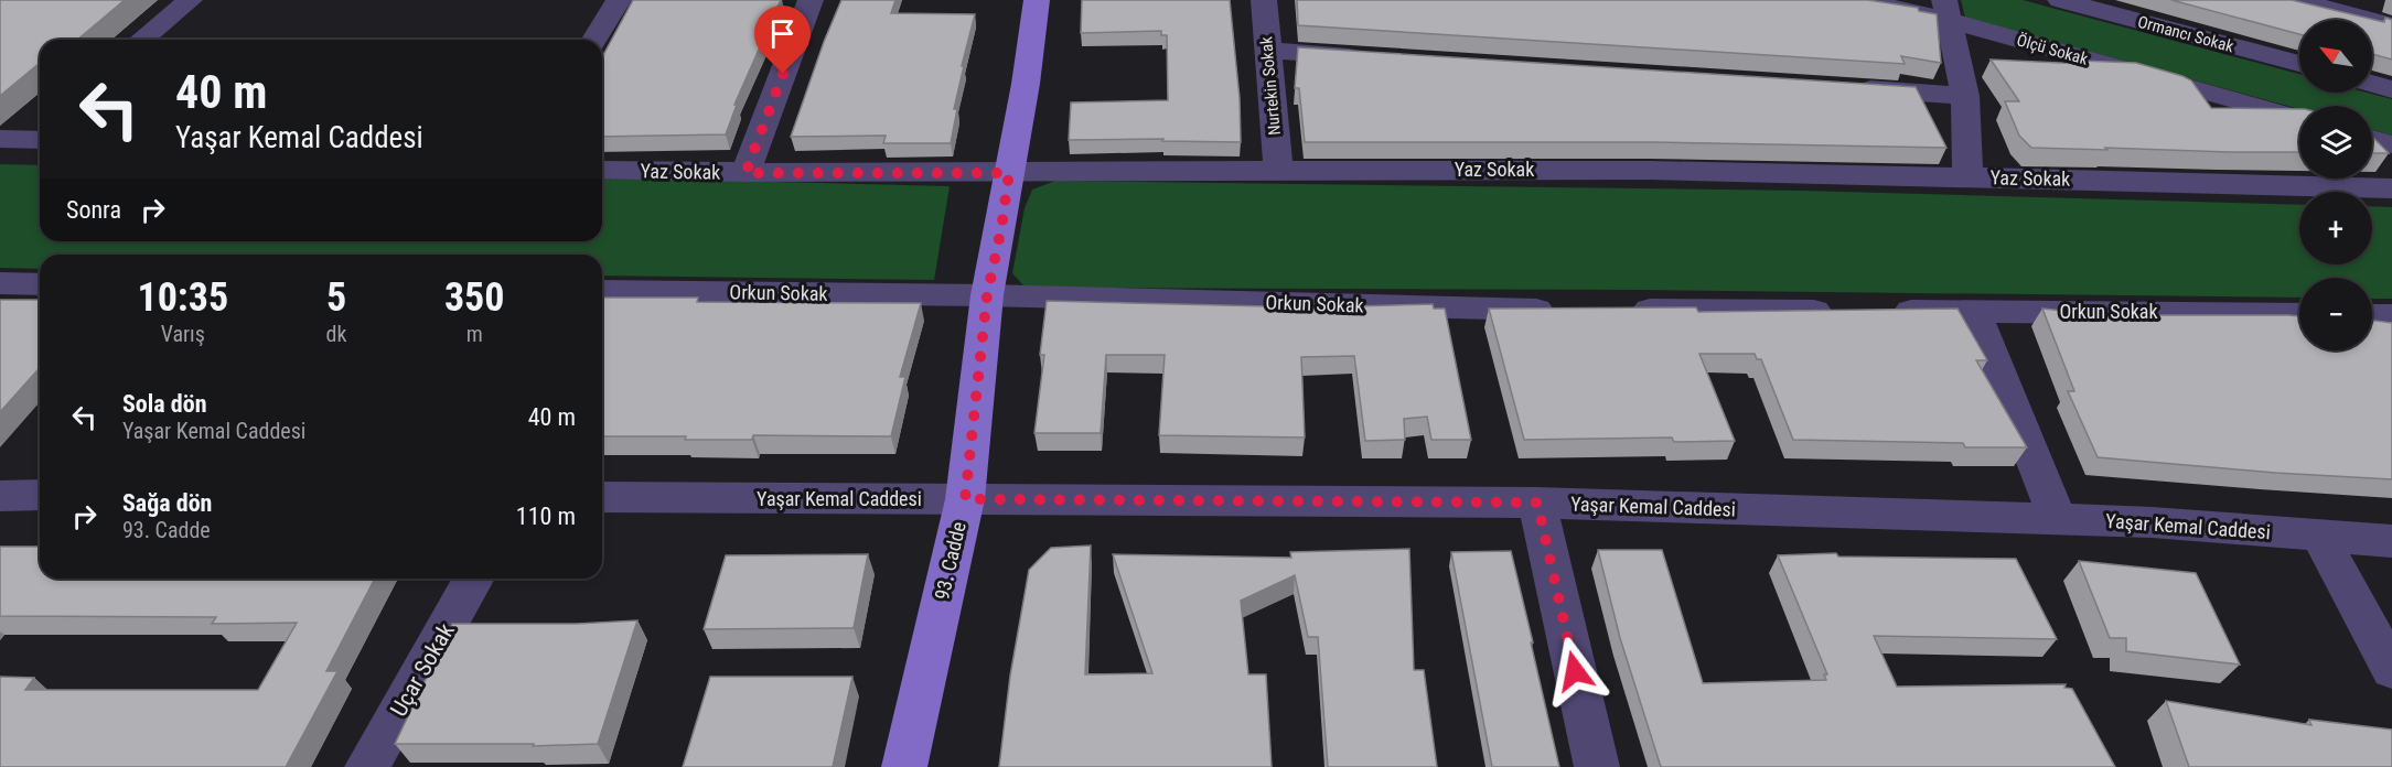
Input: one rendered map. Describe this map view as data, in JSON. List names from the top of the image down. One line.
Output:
{"streets":{"main road":["93. Cadde"],"street":["Ormancı Sokak","Ölçü Sokak","Nurtekin Sokak","Yaz Sokak","Orkun Sokak","Yaşar Kemal Caddesi","Uçar Sokak"]},"crossings":[["Nurtekin Sokak","Yaz Sokak"],["Yaz Sokak","93. Cadde"],["Orkun Sokak","93. Cadde"],["Yaşar Kemal Caddesi","93. Cadde"]],"north":"top left","page":{"map_buttons":["+","−"],"turn":["40 m","Yaşar Kemal Caddesi"],"then":"Sonra","eta":["10:35","Varış","5","dk","350","m"],"list":[{"name":"Sola dön","note":"Yaşar Kemal Caddesi","value":"40 m"},{"name":"Sağa dön","note":"93. Cadde","value":"110 m"}]}}
